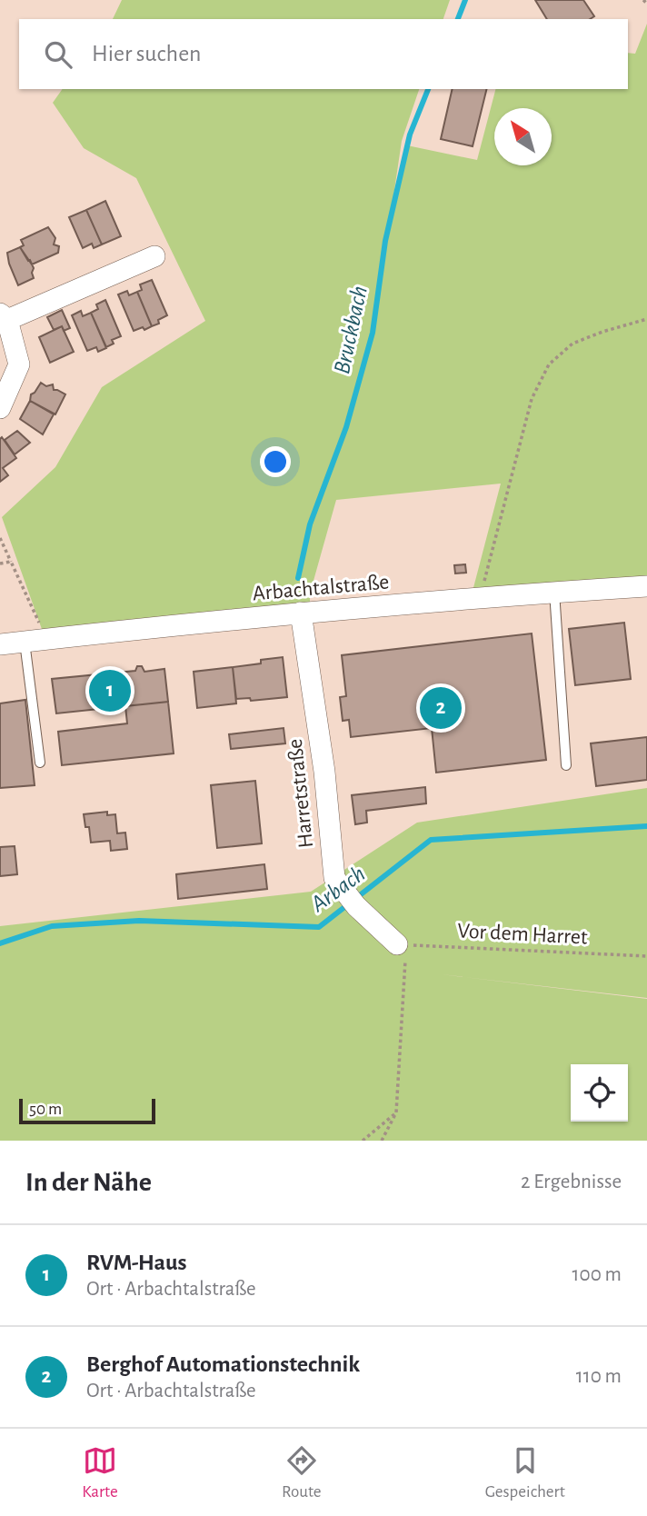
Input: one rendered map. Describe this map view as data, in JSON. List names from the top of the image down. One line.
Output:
{"streets":{"street":["Arbachtalstraße","Harretstraße"],"path":["Vor dem Harret"]},"crossings":[["Arbachtalstraße","Harretstraße"],["Harretstraße","Vor dem Harret"]],"water":["Bruckbach","Arbach"],"scale_bar":"50 m","north":"top left","page":{"search":"Hier suchen","pins":["1","2"],"scale":"50 m","heading":["In der Nähe","2 Ergebnisse"],"list":[{"mark":"1","name":"RVM-Haus","note":"Ort · Arbachtalstraße","value":"100 m"},{"mark":"2","name":"Berghof Automationstechnik","note":"Ort · Arbachtalstraße","value":"110 m"}],"nav":["Karte","Route","Gespeichert"]}}
